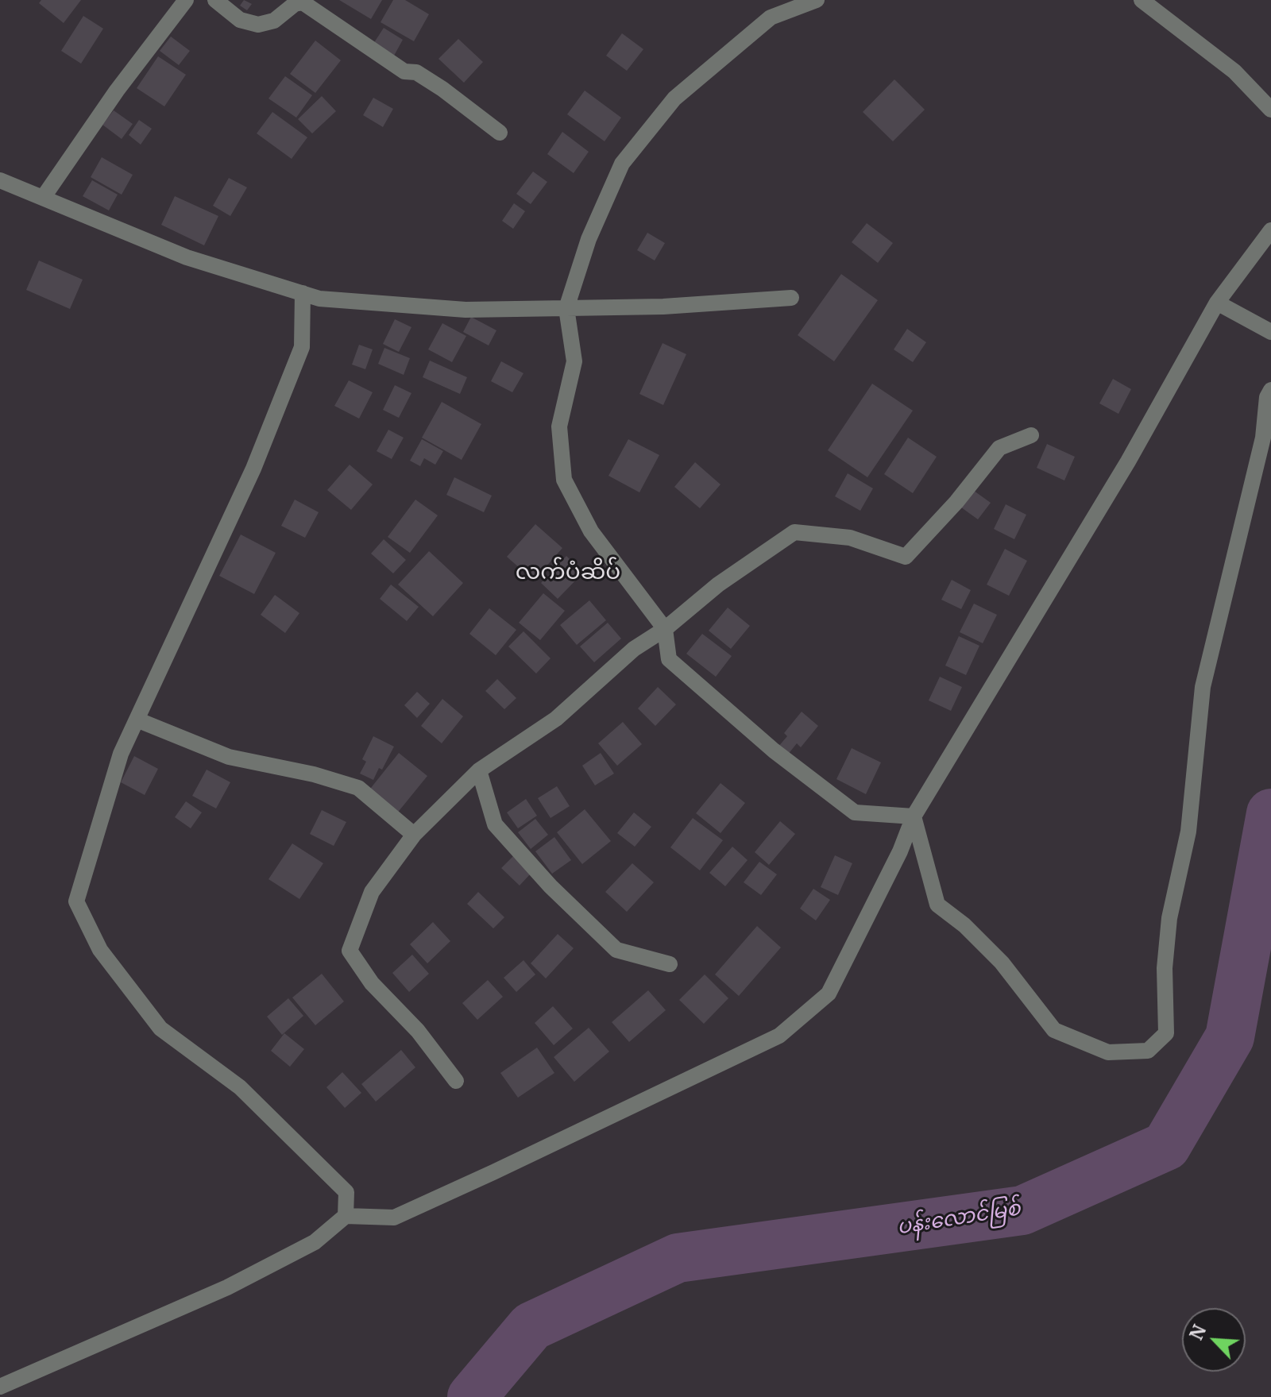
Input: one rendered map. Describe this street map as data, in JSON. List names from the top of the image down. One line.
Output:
{"districts":["လက်ပံဆိပ်"],"water":["ပန်းလောင်မြစ်"],"north":"top left"}
